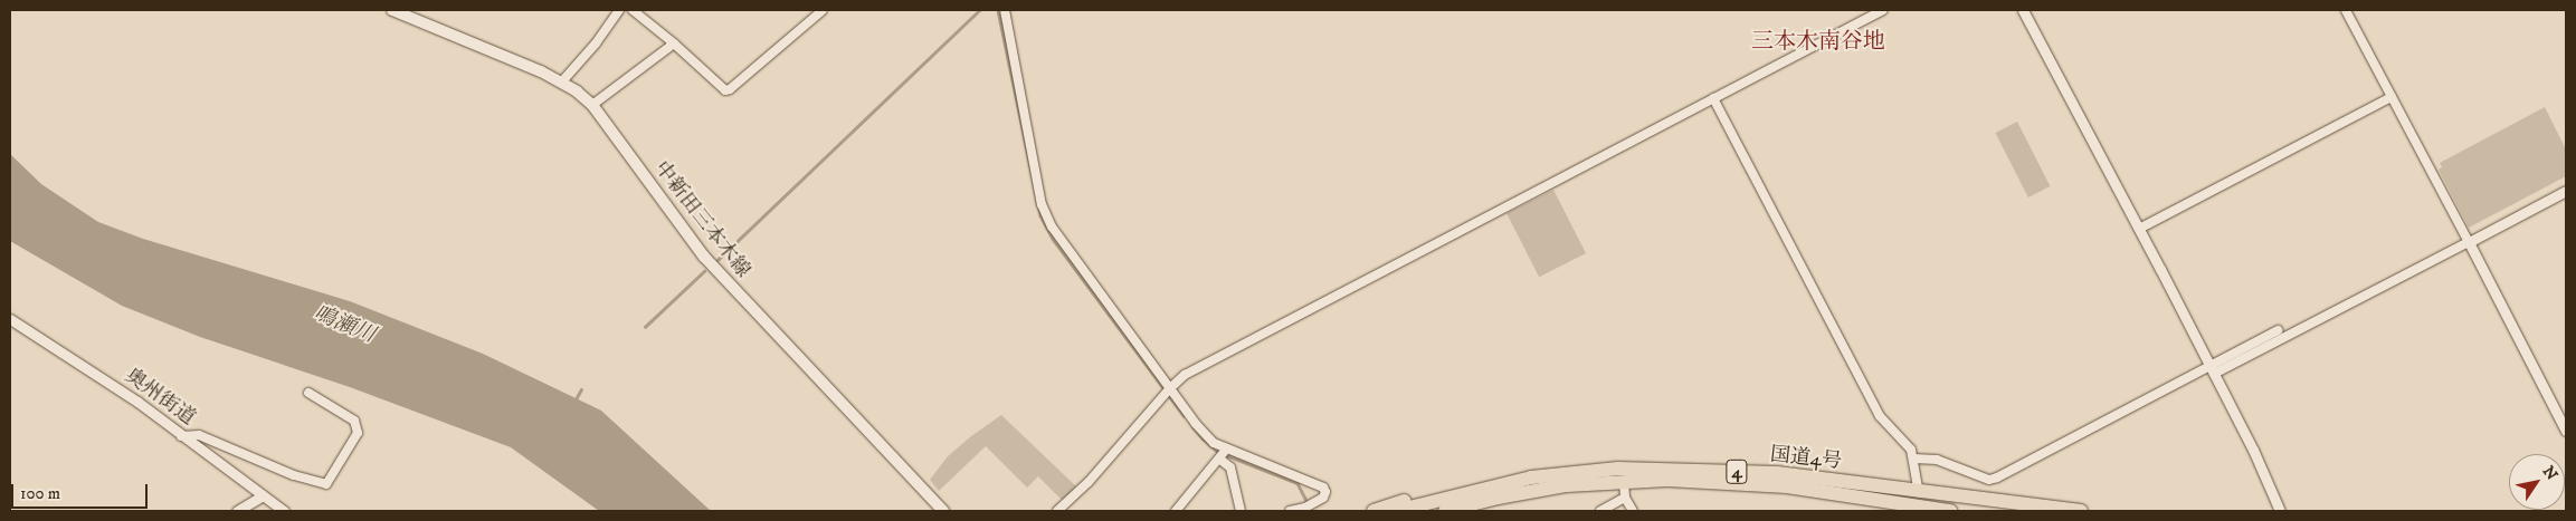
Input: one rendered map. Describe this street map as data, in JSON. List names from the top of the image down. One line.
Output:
{"streets":{"highway":["国道4号","4"],"main road":["中新田三本木線"],"street":["奥州街道"]},"districts":["三本木南谷地"],"water":["鳴瀬川"],"scale_bar":"100 m","north":"top right"}
